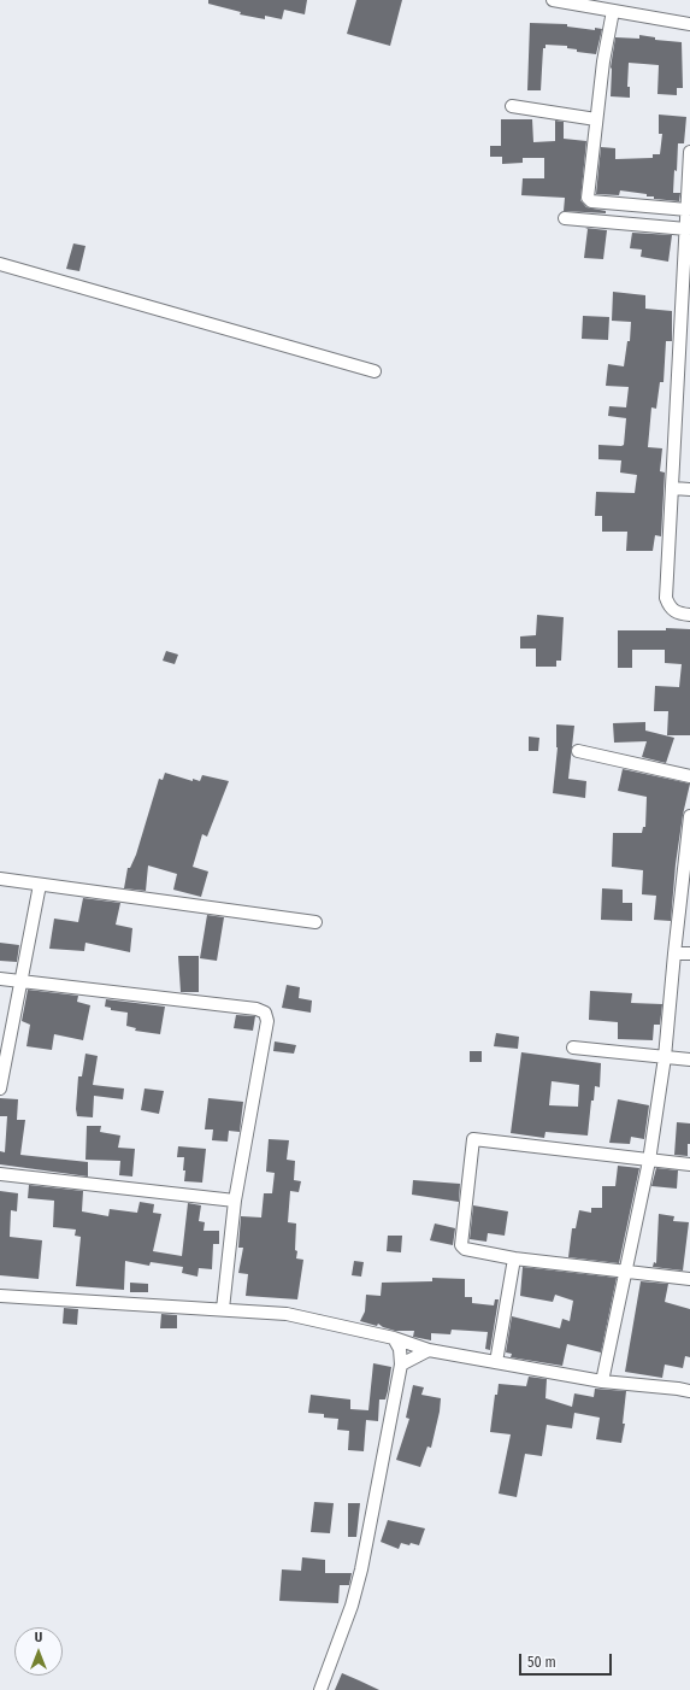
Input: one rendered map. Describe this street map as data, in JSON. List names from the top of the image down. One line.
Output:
{"scale_bar":"50 m","north":"top"}
